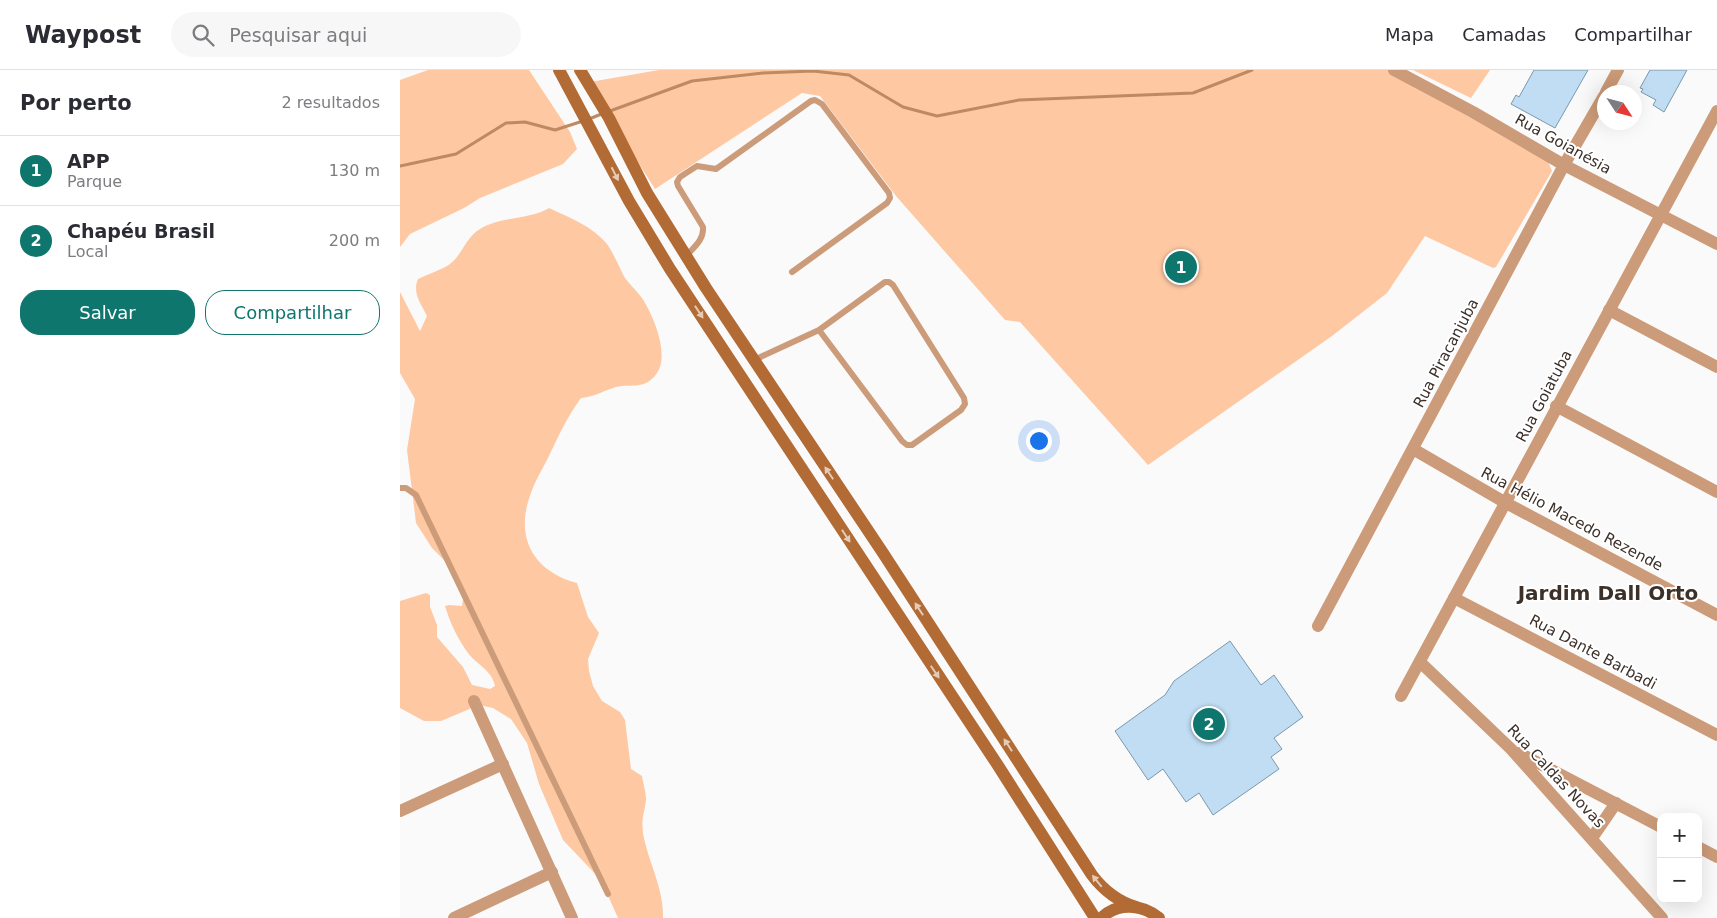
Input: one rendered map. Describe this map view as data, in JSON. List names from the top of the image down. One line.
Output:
{"streets":{"street":["Rua Goianésia","Rua Piracanjuba","Rua Goiatuba","Rua Hélio Macedo Rezende","Rua Dante Barbadi","Rua Caldas Novas"]},"crossings":[["Rua Goianésia","Rua Piracanjuba"],["Rua Goianésia","Rua Goiatuba"],["Rua Piracanjuba","Rua Hélio Macedo Rezende"],["Rua Goiatuba","Rua Hélio Macedo Rezende"],["Rua Goiatuba","Rua Dante Barbadi"],["Rua Goiatuba","Rua Caldas Novas"]],"districts":["Jardim Dall Orto"],"north":"bottom right","page":{"header":"Waypost","search":"Pesquisar aqui","nav":["Mapa","Camadas","Compartilhar"],"heading":["Por perto","2 resultados"],"list":[{"mark":"1","name":"APP","note":"Parque","value":"130 m"},{"mark":"2","name":"Chapéu Brasil","note":"Local","value":"200 m"}],"pins":["1","2"],"buttons":["Salvar","Compartilhar"],"map_buttons":["+","−"]}}
